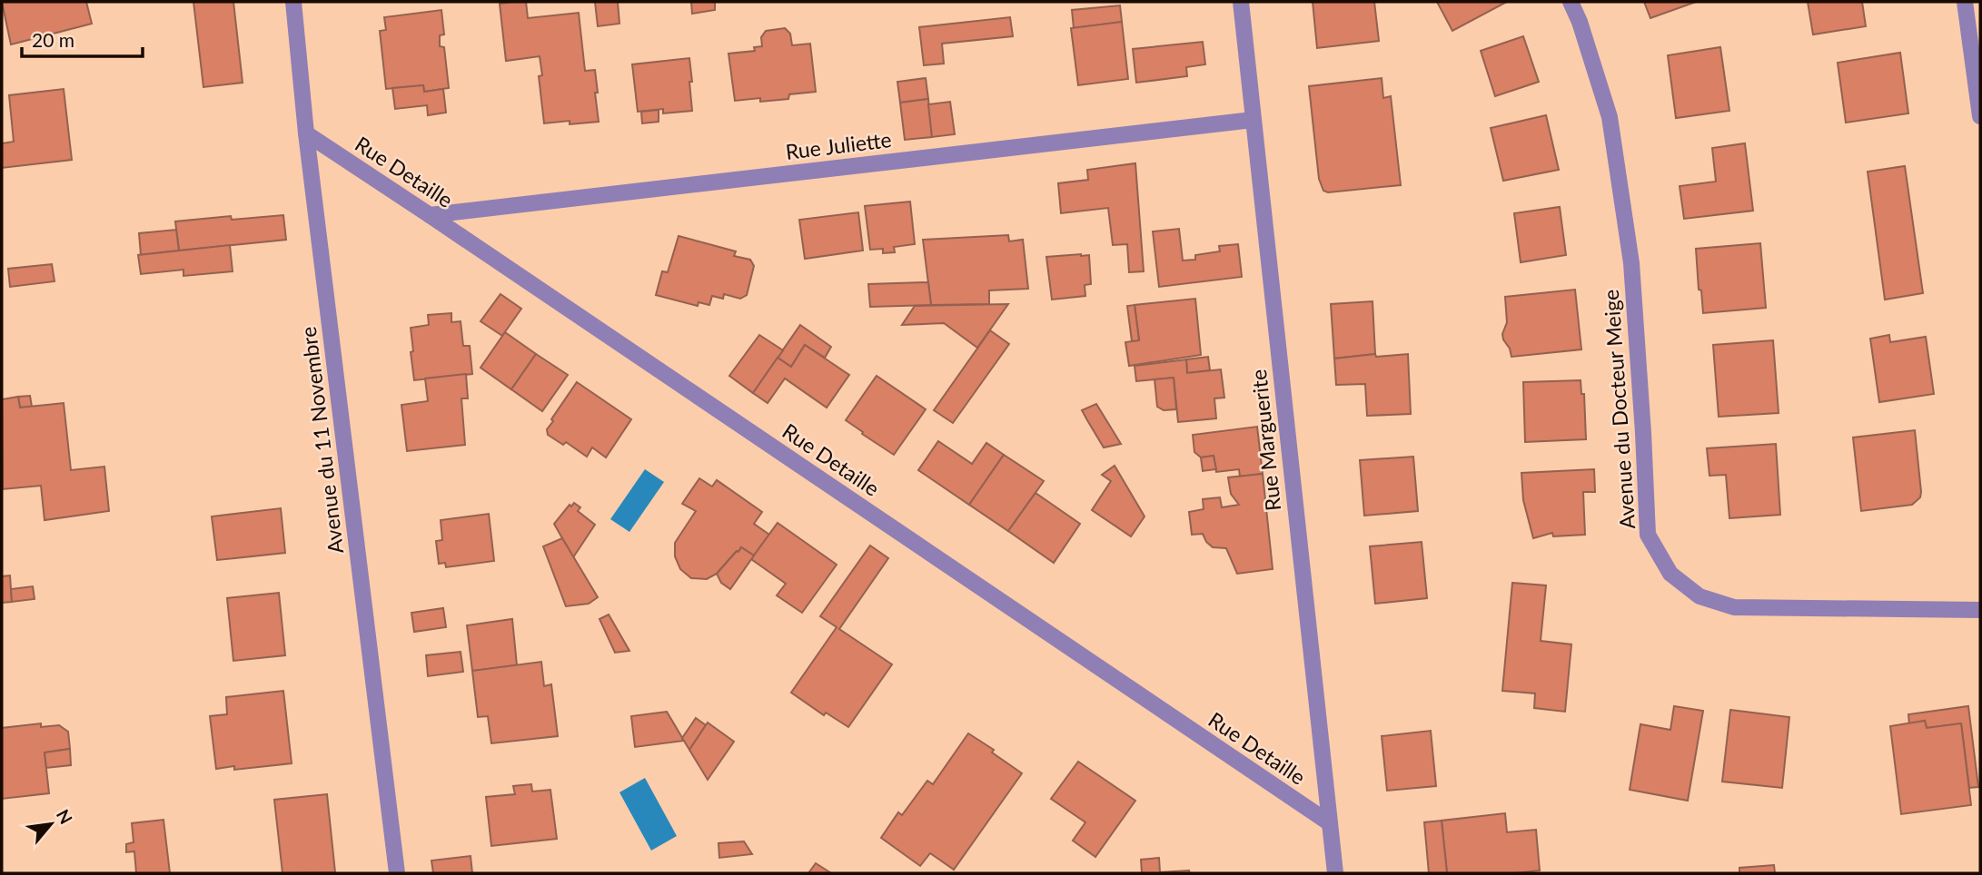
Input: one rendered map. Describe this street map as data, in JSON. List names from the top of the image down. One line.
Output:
{"streets":{"street":["Rue Juliette","Rue Detaille","Avenue du Docteur Meige","Avenue du 11 Novembre","Rue Marguerite"]},"crossings":[["Rue Juliette","Rue Detaille"],["Rue Juliette","Rue Marguerite"],["Rue Detaille","Avenue du 11 Novembre"],["Rue Detaille","Rue Marguerite"]],"scale_bar":"20 m","north":"top right"}
